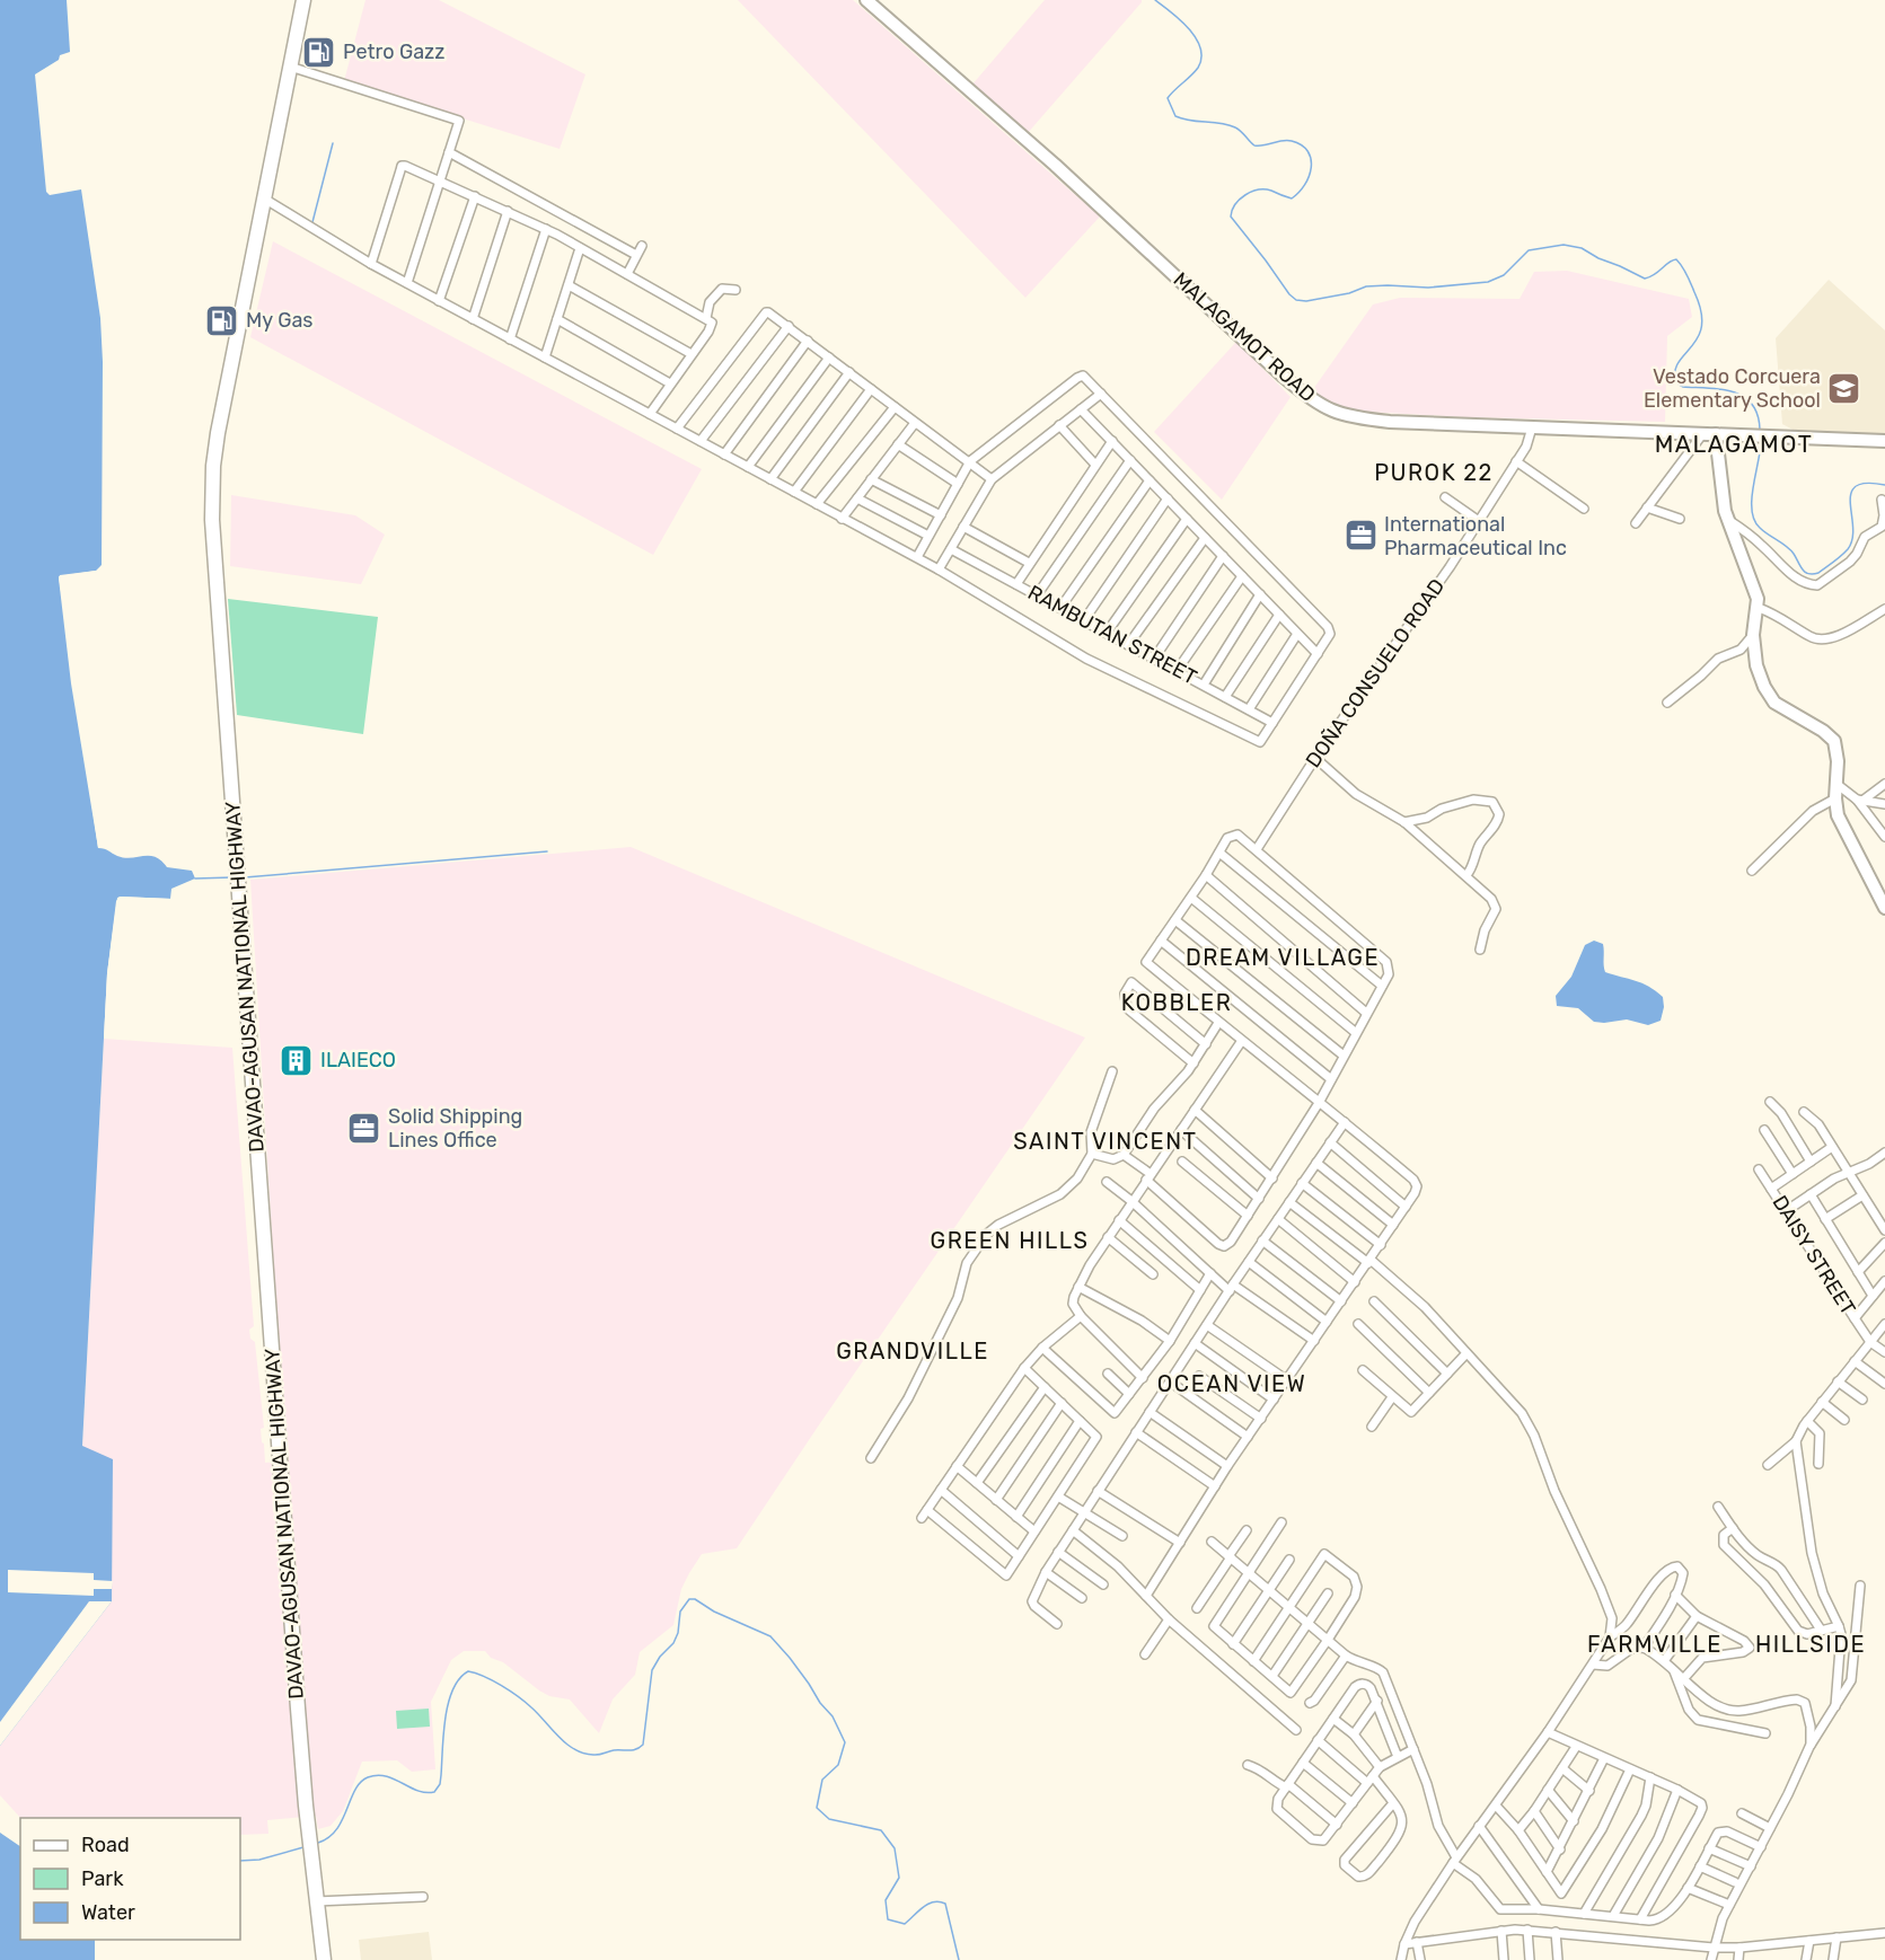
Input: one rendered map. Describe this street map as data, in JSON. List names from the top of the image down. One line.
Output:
{"streets":{"highway":["DAVAO-AGUSAN NATIONAL HIGHWAY"],"street":["MALAGAMOT ROAD","RAMBUTAN STREET","DOÑA CONSUELO ROAD","DAISY STREET"]},"crossings":[["MALAGAMOT ROAD","DOÑA CONSUELO ROAD"]],"districts":["MALAGAMOT","PUROK 22","DREAM VILLAGE","KOBBLER","SAINT VINCENT","GREEN HILLS","GRANDVILLE","OCEAN VIEW","FARMVILLE","HILLSIDE"],"places":{"fuel station":["Petro Gazz","My Gas"],"school or university":["Vestado Corcuera Elementary School"],"office":["International Pharmaceutical Inc","Solid Shipping Lines Office"],"building":["ILAIECO"]},"legend":["Road","Park","Water"]}
